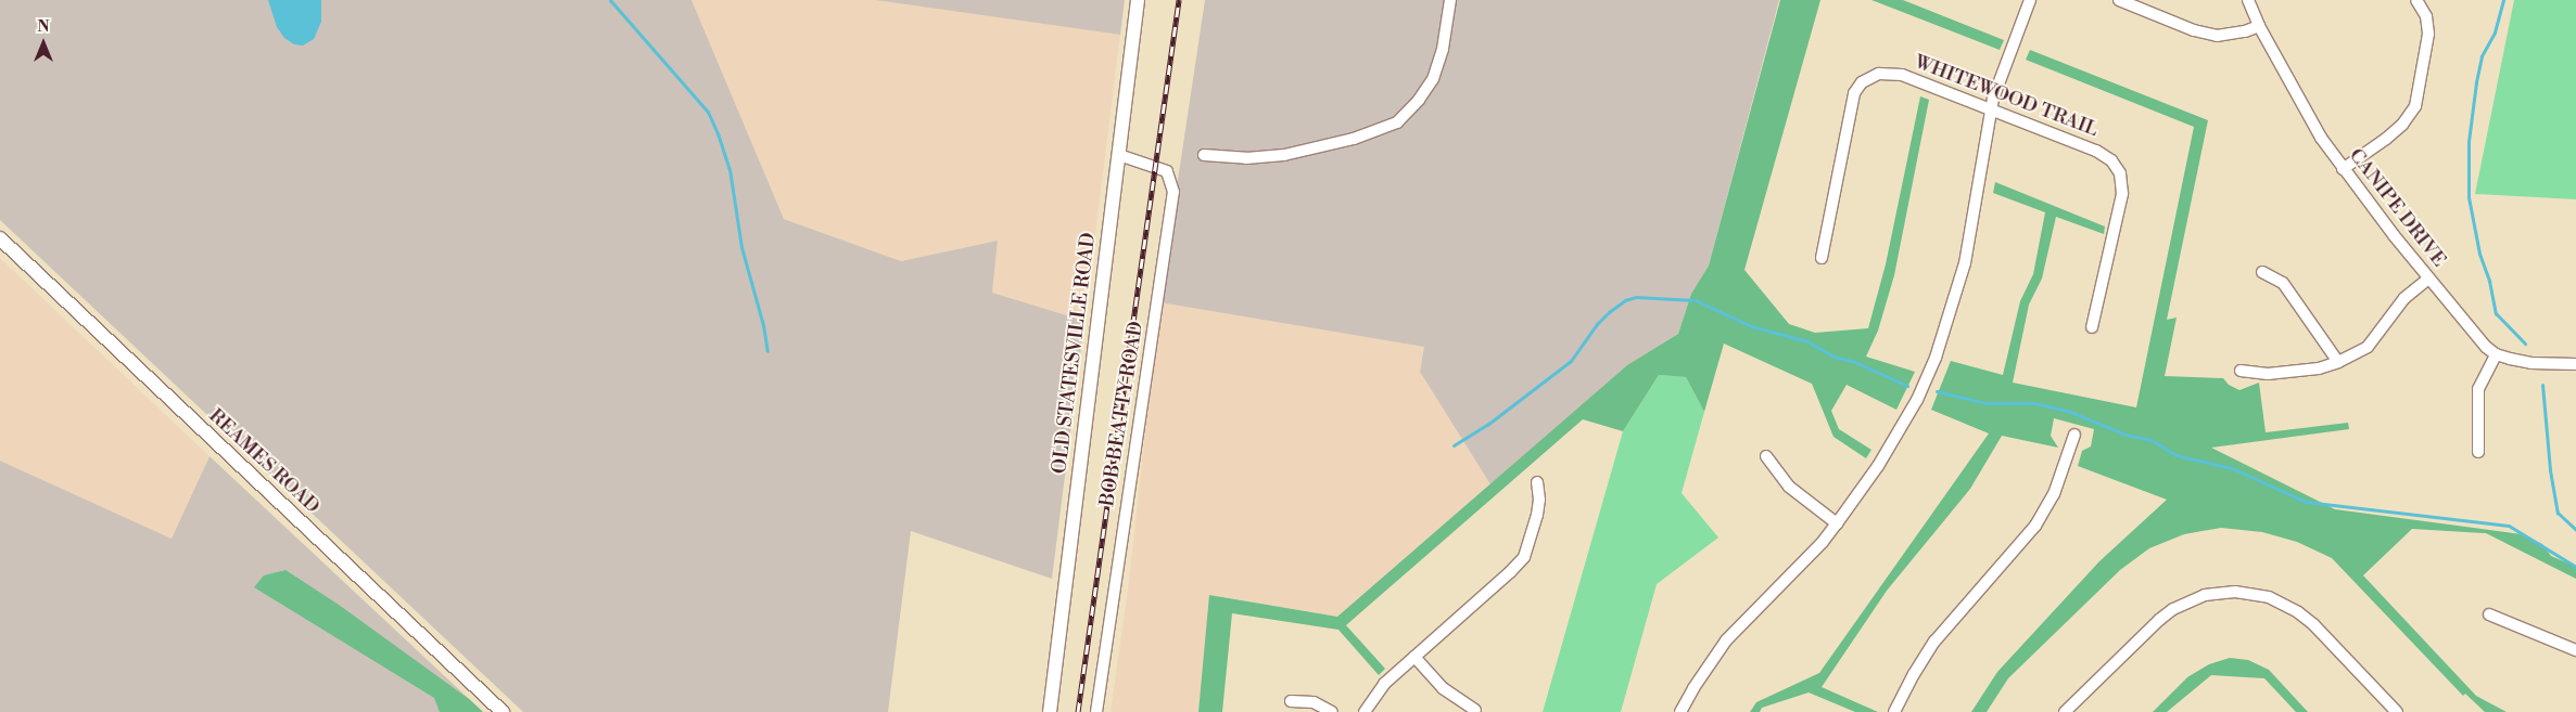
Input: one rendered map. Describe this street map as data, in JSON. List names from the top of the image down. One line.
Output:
{"streets":{"main road":["OLD STATESVILLE ROAD","REAMES ROAD"],"street":["WHITEWOOD TRAIL","CANIPE DRIVE","BOB BEATTY ROAD"]},"crossings":[["OLD STATESVILLE ROAD","BOB BEATTY ROAD"]],"north":"top"}
